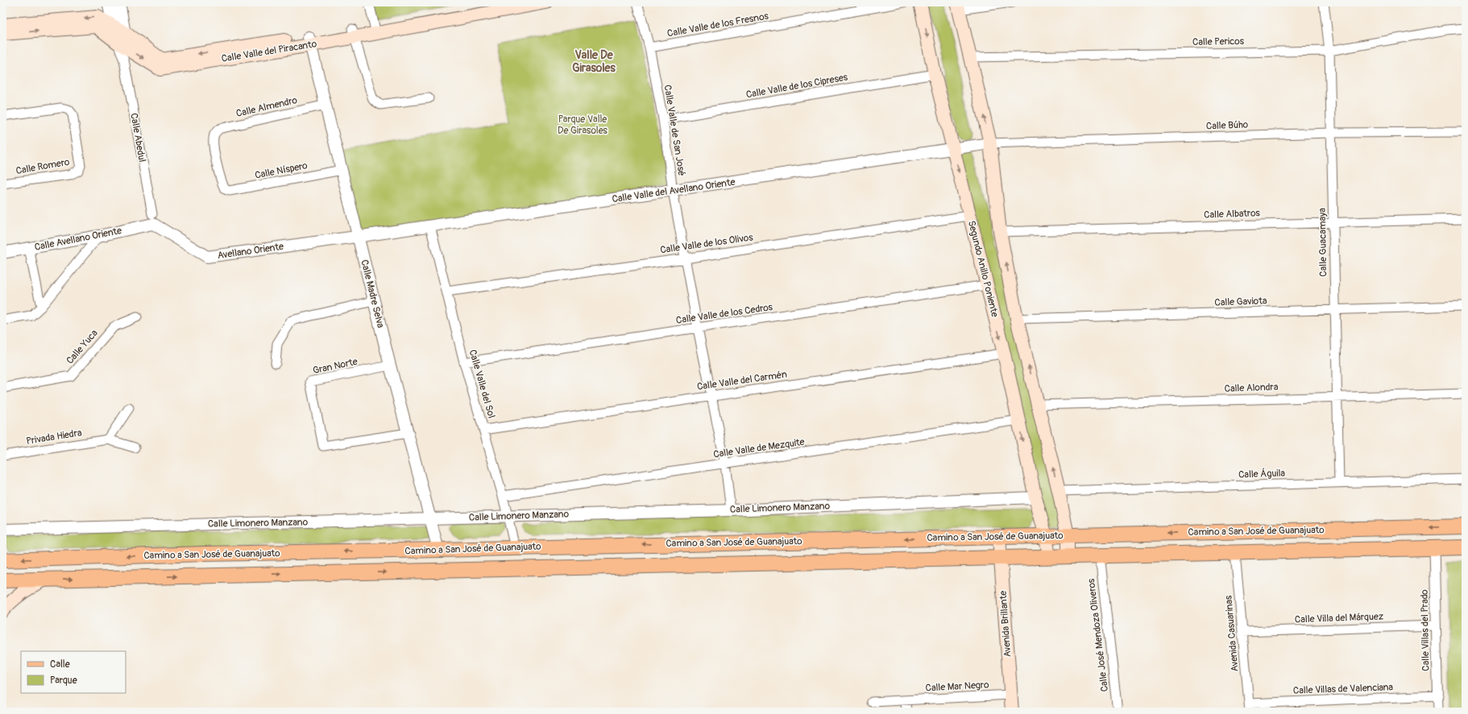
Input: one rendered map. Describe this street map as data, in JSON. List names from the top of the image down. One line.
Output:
{"streets":{"main road":["Calle Valle del Piracanto","Segundo Anillo Poniente","Camino a San José de Guanajuato","Avenida Brillante"],"street":["Calle Valle de los Fresnos","Calle Pericos","Calle Valle de los Cipreses","Calle Almendro","Calle Búho","Calle Valle de San José","Calle Abedul","Calle Romero","Calle Níspero","Calle Valle del Avellano Oriente","Calle Albatros","Calle Avellano Oriente","Calle Guacamaya","Calle Valle de los Olivos","Avellano Oriente","Calle Madre Selva","Calle Gaviota","Calle Valle de los Cedros","Calle Yuca","Gran Norte","Calle Valle del Carmén","Calle Valle del Sol","Calle Alondra","Privada Hiedra","Calle Valle de Mezquite","Calle Águila","Calle Limonero Manzano","Calle Villa del Márquez","Calle Villas del Prado","Avenida Casuarinas","Calle José Mendoza Oliveros","Calle Mar Negro","Calle Villas de Valenciana"]},"crossings":[["Calle Valle de los Fresnos","Calle Valle de San José"],["Calle Pericos","Calle Guacamaya"],["Calle Valle del Piracanto","Calle Abedul"],["Calle Valle del Piracanto","Calle Madre Selva"],["Calle Valle de los Cipreses","Calle Valle de San José"],["Calle Valle de los Cipreses","Segundo Anillo Poniente"],["Calle Almendro","Calle Níspero"],["Calle Almendro","Calle Madre Selva"],["Calle Búho","Calle Valle del Avellano Oriente"],["Calle Búho","Calle Guacamaya"],["Calle Valle de San José","Calle Valle del Avellano Oriente"],["Calle Valle de San José","Calle Valle de los Olivos"],["Calle Valle de San José","Calle Valle de los Cedros"],["Calle Valle de San José","Calle Valle del Carmén"],["Calle Valle de San José","Calle Valle de Mezquite"],["Calle Valle de San José","Calle Limonero Manzano"],["Calle Abedul","Calle Avellano Oriente"],["Calle Abedul","Avellano Oriente"],["Calle Níspero","Calle Madre Selva"],["Calle Valle del Avellano Oriente","Avellano Oriente"],["Calle Valle del Avellano Oriente","Segundo Anillo Poniente"],["Calle Valle del Avellano Oriente","Calle Madre Selva"],["Calle Valle del Avellano Oriente","Calle Valle del Sol"],["Calle Albatros","Calle Guacamaya"],["Calle Avellano Oriente","Avellano Oriente"],["Calle Guacamaya","Calle Gaviota"],["Calle Guacamaya","Calle Alondra"],["Calle Guacamaya","Calle Águila"],["Calle Valle de los Olivos","Segundo Anillo Poniente"],["Calle Valle de los Olivos","Calle Valle del Sol"],["Avellano Oriente","Calle Madre Selva"],["Segundo Anillo Poniente","Calle Valle de los Cedros"],["Segundo Anillo Poniente","Calle Valle del Carmén"],["Segundo Anillo Poniente","Calle Valle de Mezquite"],["Segundo Anillo Poniente","Calle Limonero Manzano"],["Segundo Anillo Poniente","Camino a San José de Guanajuato"],["Calle Madre Selva","Gran Norte"],["Calle Madre Selva","Calle Limonero Manzano"],["Calle Madre Selva","Camino a San José de Guanajuato"],["Calle Valle de los Cedros","Calle Valle del Sol"],["Calle Valle del Carmén","Calle Valle del Sol"],["Calle Valle del Sol","Calle Valle de Mezquite"],["Calle Valle del Sol","Calle Limonero Manzano"],["Calle Valle del Sol","Camino a San José de Guanajuato"],["Camino a San José de Guanajuato","Avenida Brillante"],["Camino a San José de Guanajuato","Calle Villas del Prado"],["Camino a San José de Guanajuato","Avenida Casuarinas"],["Camino a San José de Guanajuato","Calle José Mendoza Oliveros"],["Calle Villa del Márquez","Calle Villas del Prado"],["Calle Villa del Márquez","Avenida Casuarinas"],["Avenida Brillante","Calle Mar Negro"],["Calle Villas del Prado","Calle Villas de Valenciana"],["Avenida Casuarinas","Calle Villas de Valenciana"]],"districts":["Valle De Girasoles"],"parks":["Parque Valle De Girasoles"],"legend":["Calle","Parque"]}
